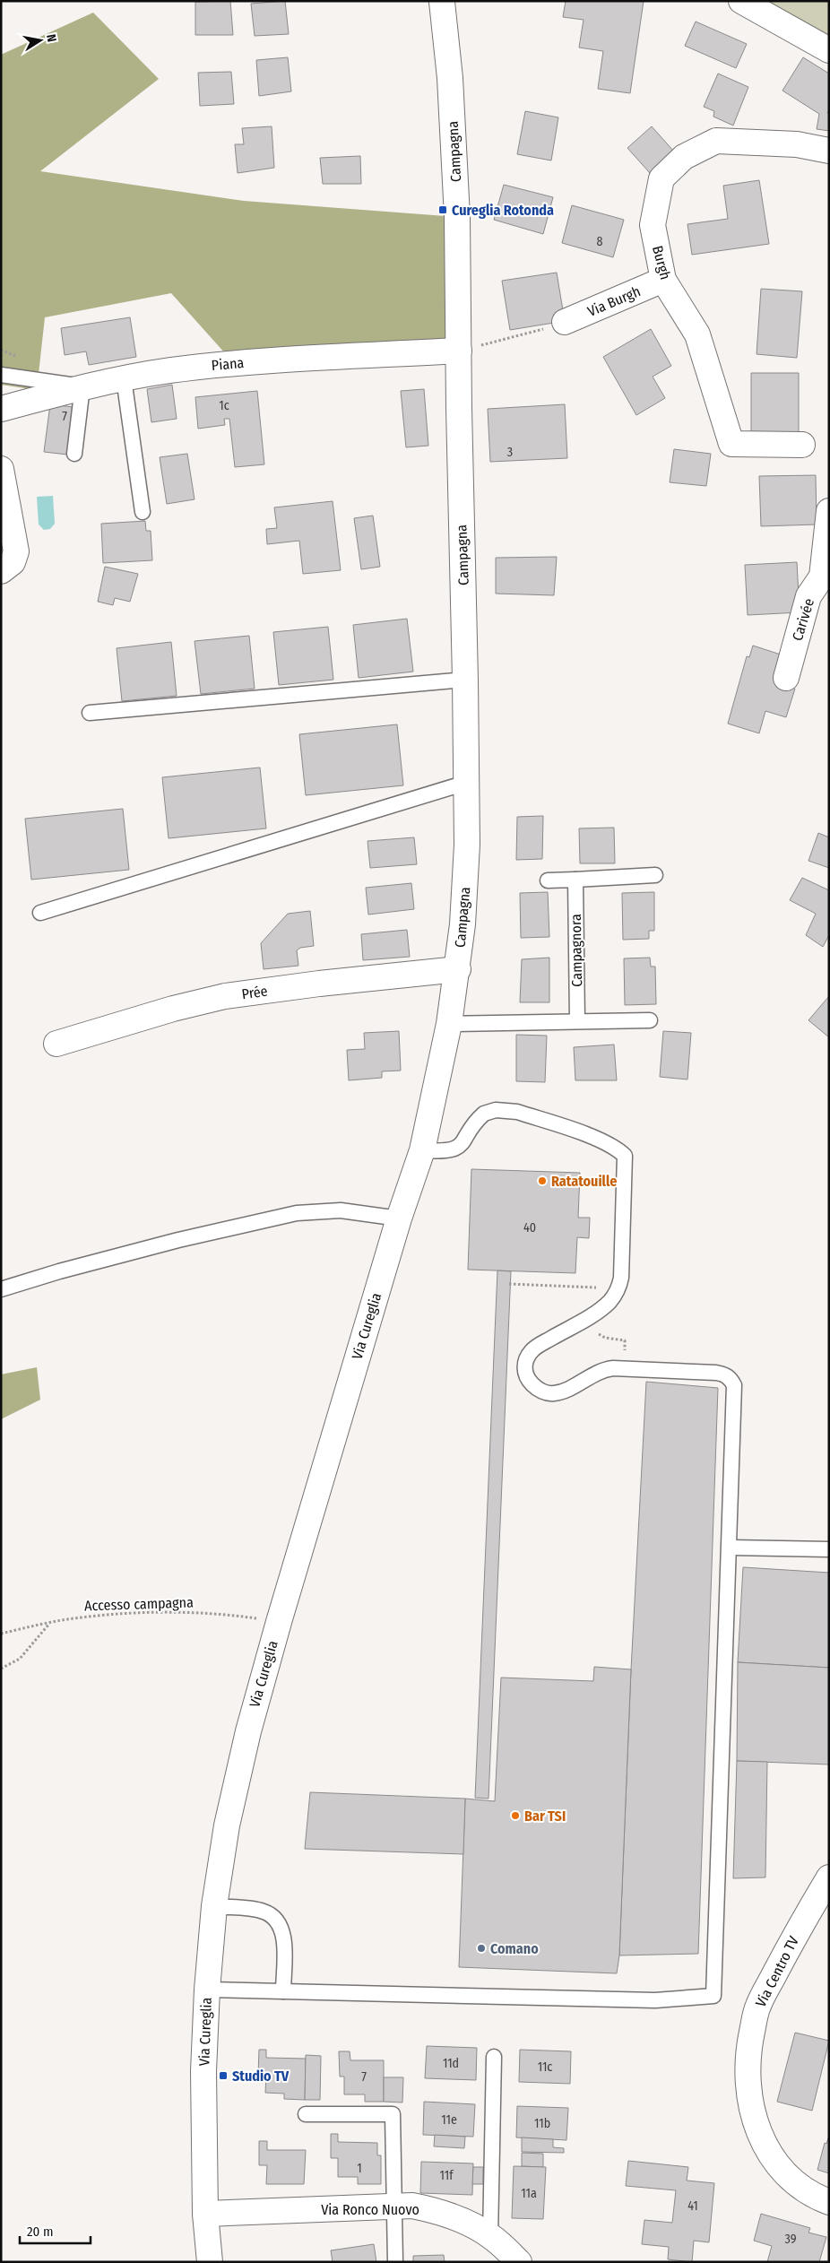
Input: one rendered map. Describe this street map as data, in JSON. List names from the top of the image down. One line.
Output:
{"streets":{"street":["Campagna","Burgh","Via Burgh","Piana","Carivée","Prée","Via Cureglia","Via Centro TV","Via Ronco Nuovo"],"lane":["Campagnora"],"path":["Accesso campagna"]},"crossings":[["Campagna","Piana"],["Campagna","Prée"],["Campagna","Via Cureglia"],["Burgh","Via Burgh"],["Via Cureglia","Accesso campagna"],["Via Cureglia","Via Ronco Nuovo"]],"places":{"transit":["Cureglia Rotonda","Studio TV"],"other":["Ratatouille","Bar TSI","Comano"]},"house_numbers":["8","1c","7","3","40","11d","11c","7","11e","11b","1","11f","11a","41","39"],"scale_bar":"20 m","north":"right"}
